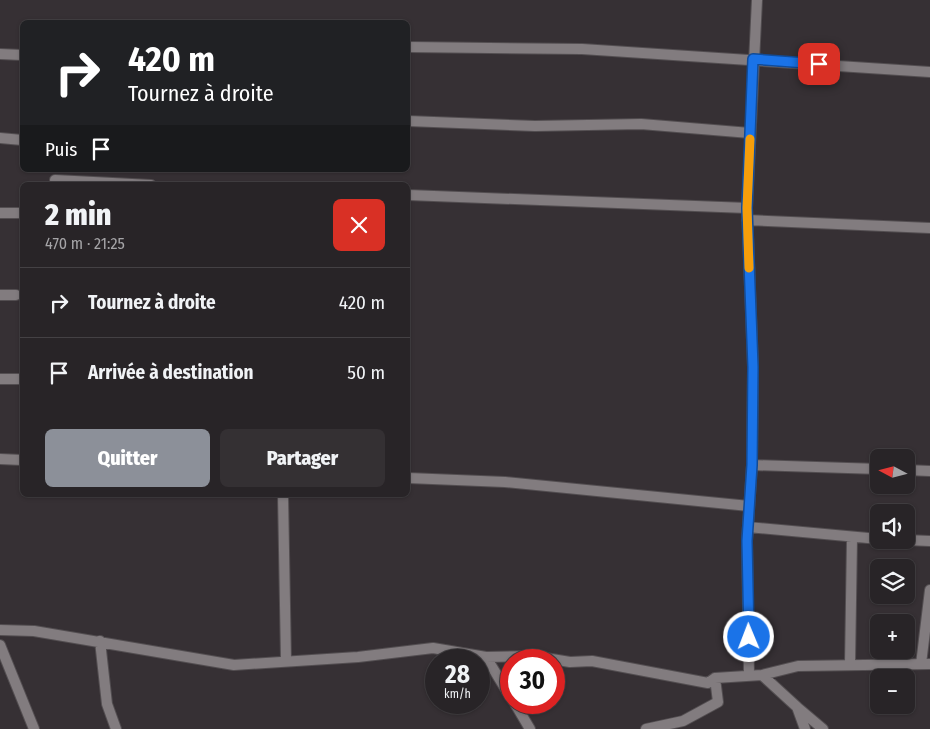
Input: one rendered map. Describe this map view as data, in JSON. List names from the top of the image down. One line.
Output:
{"north":"left","page":{"turn":["420 m","Tournez à droite"],"then":"Puis","heading":["2 min","470 m · 21:25"],"list":[{"name":"Tournez à droite","value":"420 m"},{"name":"Arrivée à destination","value":"50 m"}],"buttons":["Quitter","Partager"],"map_buttons":["+","−"],"speed":"28 km/h","limit":"30"}}
